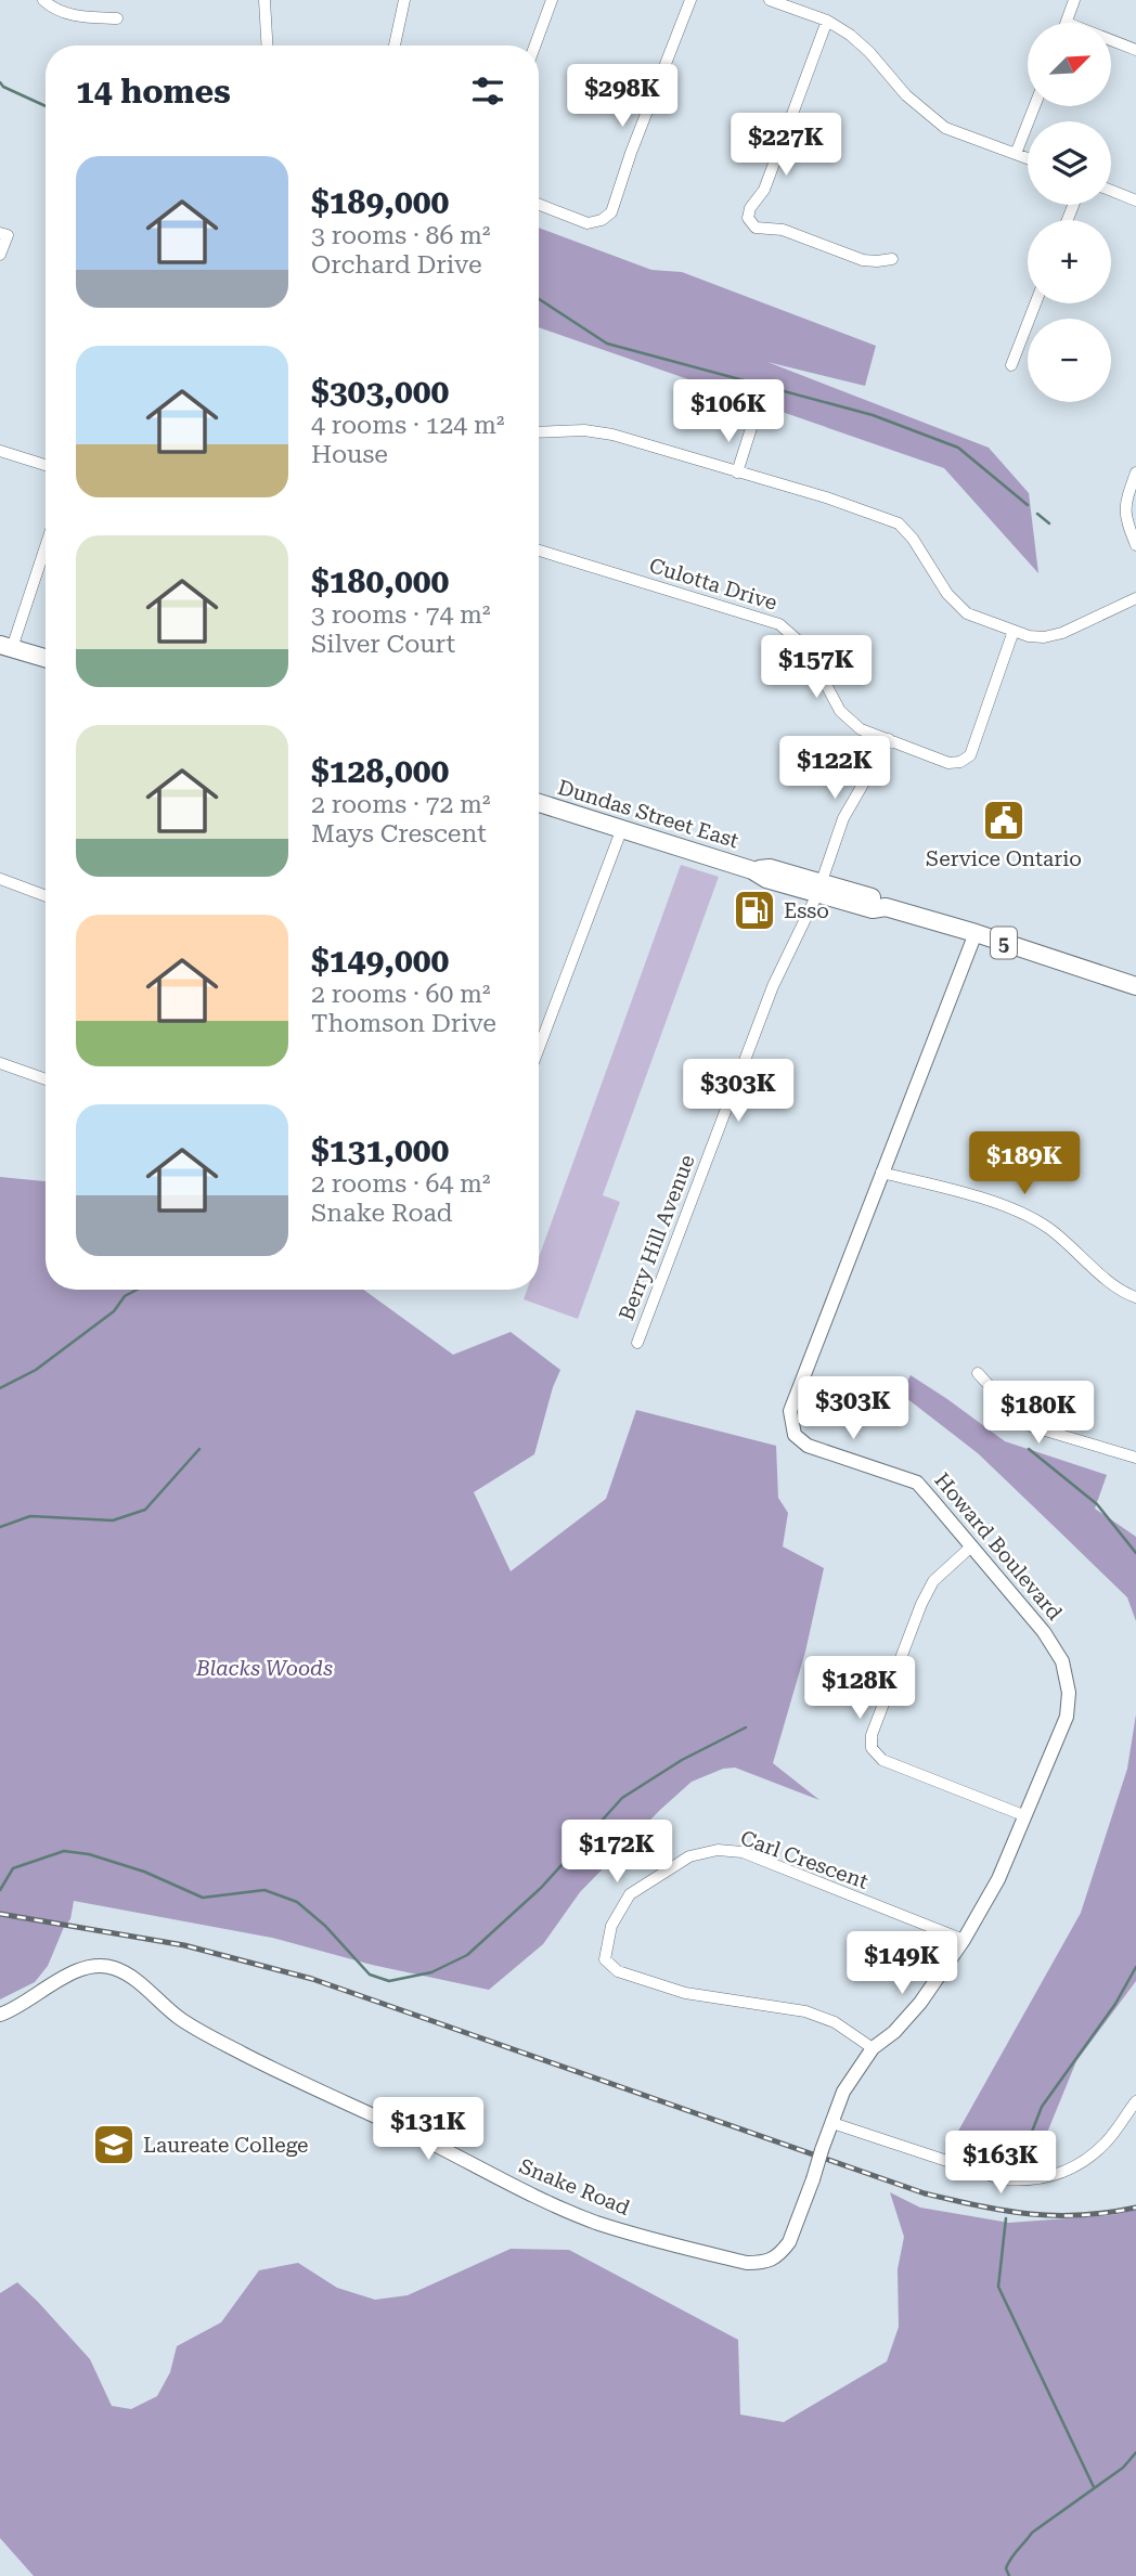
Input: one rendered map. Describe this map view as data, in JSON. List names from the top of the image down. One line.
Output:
{"streets":{"main road":["Dundas Street East","5"],"street":["Culotta Drive","Berry Hill Avenue","Howard Boulevard","Carl Crescent","Snake Road"]},"crossings":[["Culotta Drive","Berry Hill Avenue"],["Dundas Street East","Berry Hill Avenue"],["Dundas Street East","Howard Boulevard"],["Howard Boulevard","Carl Crescent"],["Howard Boulevard","Snake Road"],["Carl Crescent","Snake Road"]],"parks":["Blacks Woods"],"places":{"public building":["Service Ontario"],"fuel station":["Esso"],"school or university":["Laureate College"]},"north":"top right","page":{"map_buttons":["+","−"],"heading":"14 homes","price":["$298K","$227K","$106K","$157K","$122K","$303K","$189K","$303K","$180K","$128K","$172K","$149K","$131K","$163K"],"list":[{"name":"$189,000","note":"3 rooms · 86 m² · Orchard Drive"},{"name":"$303,000","note":"4 rooms · 124 m² · House"},{"name":"$180,000","note":"3 rooms · 74 m² · Silver Court"},{"name":"$128,000","note":"2 rooms · 72 m² · Mays Crescent"},{"name":"$149,000","note":"2 rooms · 60 m² · Thomson Drive"},{"name":"$131,000","note":"2 rooms · 64 m² · Snake Road"}]}}
